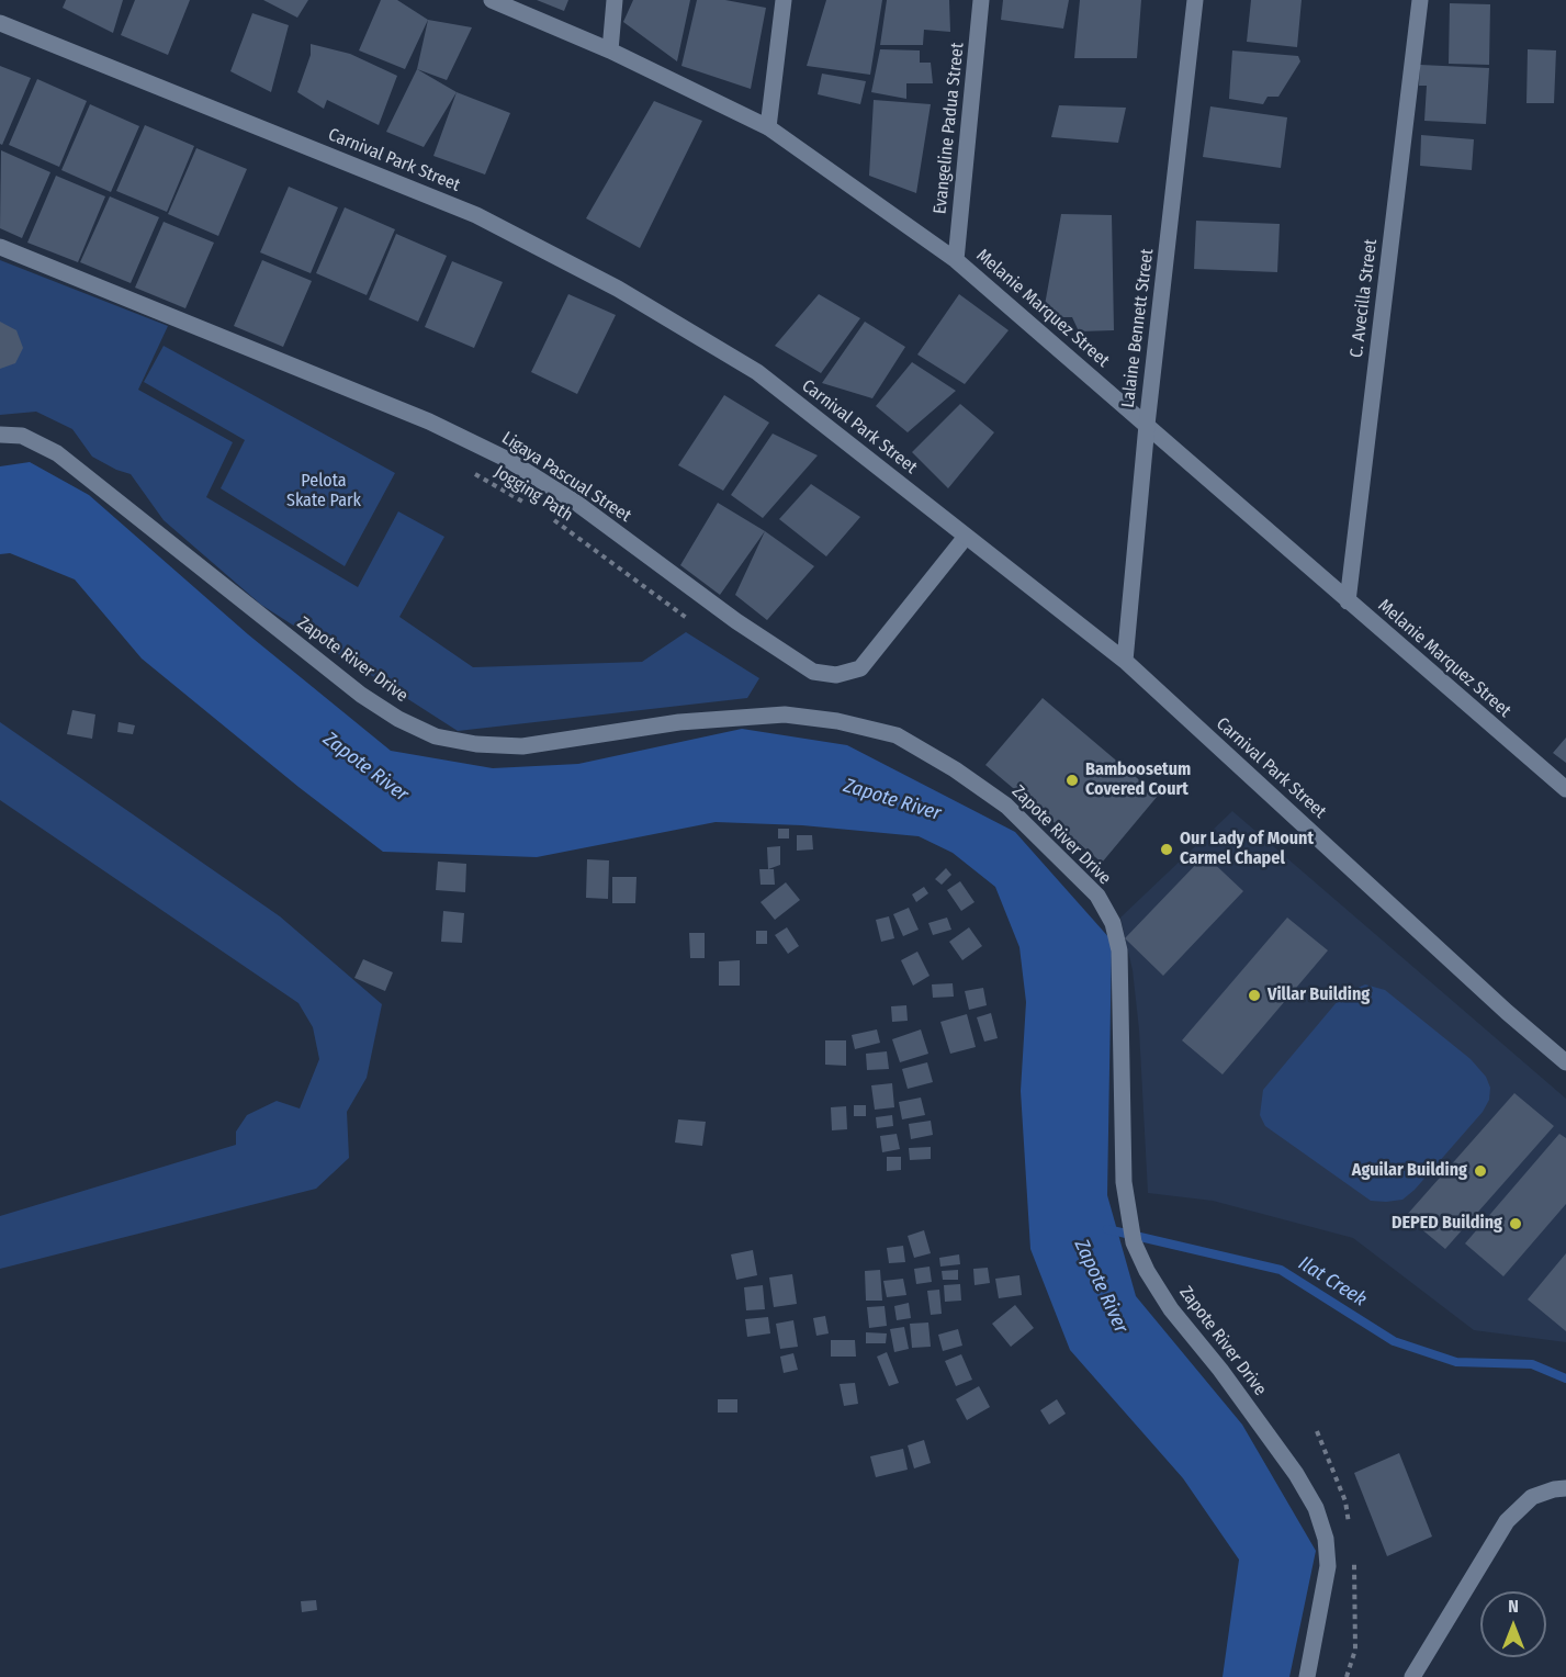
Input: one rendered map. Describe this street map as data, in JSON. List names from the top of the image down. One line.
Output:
{"streets":{"street":["Evangeline Padua Street","Carnival Park Street","C. Avecilla Street","Melanie Marquez Street","Lalaine Bennett Street","Ligaya Pascual Street","Zapote River Drive"],"path":["Jogging Path"]},"crossings":[["Evangeline Padua Street","Melanie Marquez Street"],["Carnival Park Street","Lalaine Bennett Street"],["Carnival Park Street","Ligaya Pascual Street"],["C. Avecilla Street","Melanie Marquez Street"],["Melanie Marquez Street","Lalaine Bennett Street"]],"water":["Zapote River","Ilat Creek"],"parks":["Pelota Skate Park"],"places":["Bamboosetum Covered Court","Our Lady of Mount Carmel Chapel","Villar Building","Aguilar Building","DEPED Building"],"north":"top"}
